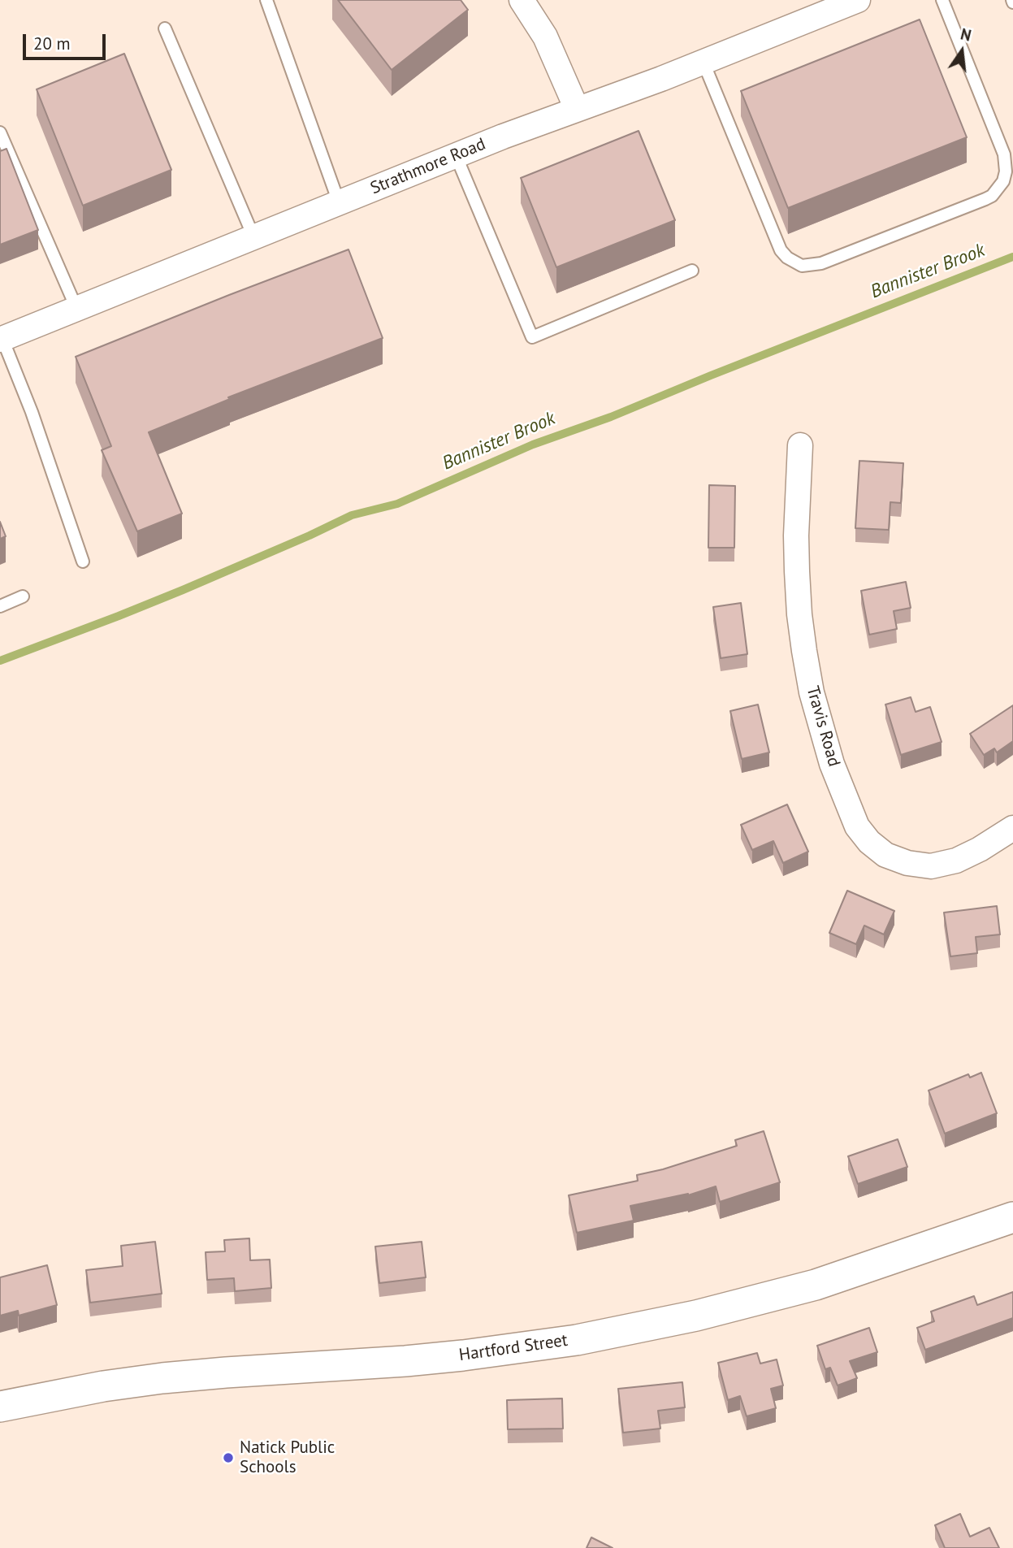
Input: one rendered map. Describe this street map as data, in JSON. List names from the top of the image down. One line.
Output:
{"streets":{"street":["Strathmore Road","Travis Road","Hartford Street"]},"water":["Bannister Brook"],"places":["Natick Public Schools"],"scale_bar":"20 m","north":"top"}
